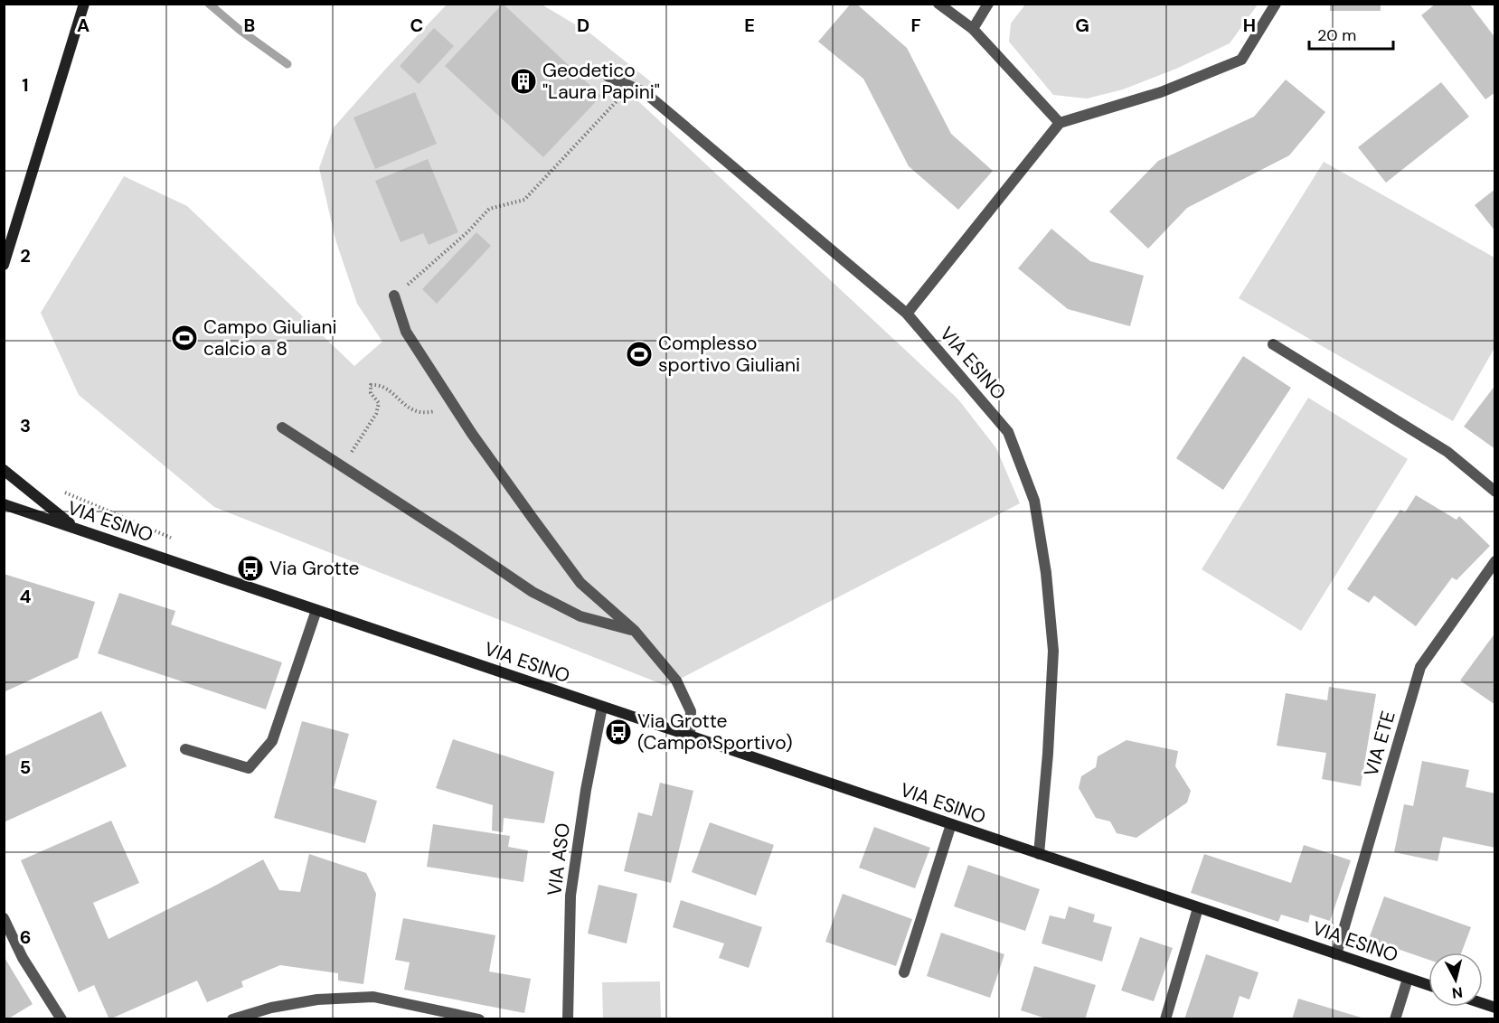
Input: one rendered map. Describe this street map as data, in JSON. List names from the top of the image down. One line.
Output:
{"streets":{"street":["VIA ESINO","VIA ETE","VIA ASO"]},"crossings":[["VIA ESINO","VIA ETE"],["VIA ESINO","VIA ASO"]],"places":{"building":["Geodetico \"Laura Papini\""],"sports":["Campo Giuliani calcio a 8","Complesso sportivo Giuliani"],"bus stop":["Via Grotte","Via Grotte (Campo Sportivo)"]},"scale_bar":"20 m","north":"bottom","grid":{"columns":["A","B","C","D","E","F","G","H"],"rows":["1","2","3","4","5","6"]}}
